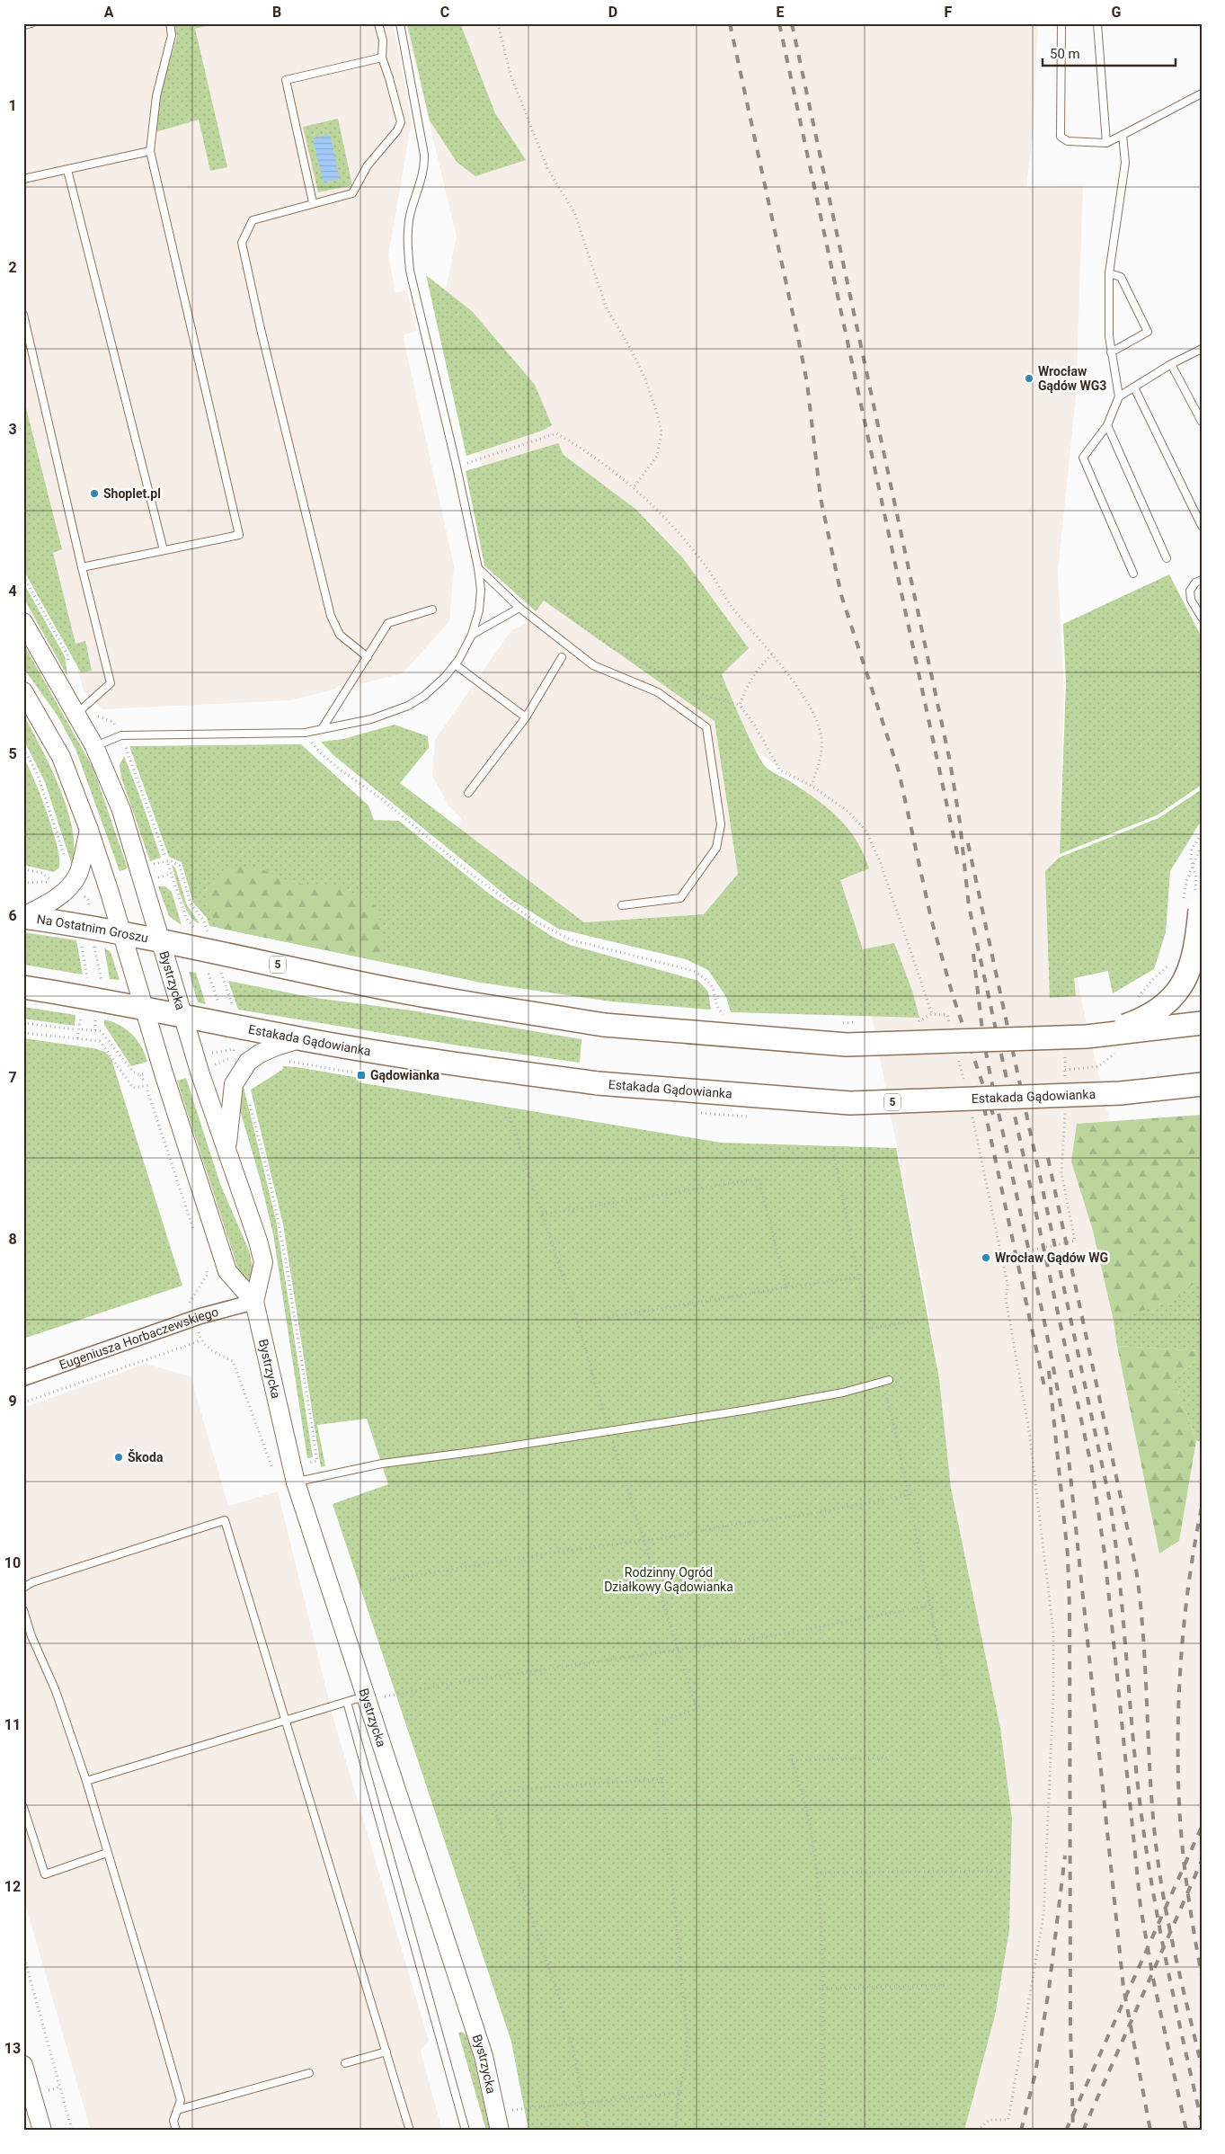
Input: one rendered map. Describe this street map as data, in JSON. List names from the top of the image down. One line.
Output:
{"streets":{"main road":["Na Ostatnim Groszu","5","Estakada Gądowianka"],"street":["Bystrzycka","Eugeniusza Horbaczewskiego"]},"crossings":[["Na Ostatnim Groszu","5"],["Na Ostatnim Groszu","Bystrzycka"],["5","Bystrzycka"],["5","Estakada Gądowianka"],["Bystrzycka","Estakada Gądowianka"],["Bystrzycka","Eugeniusza Horbaczewskiego"]],"parks":["Rodzinny Ogród Działkowy Gądowianka"],"places":{"other":["Wrocław Gądów WG3","Shoplet.pl","Wrocław Gądów WG","Škoda"],"transit":["Gądowianka"]},"scale_bar":"50 m","grid":{"columns":["A","B","C","D","E","F","G"],"rows":["1","2","3","4","5","6","7","8","9","10","11","12","13"]}}
